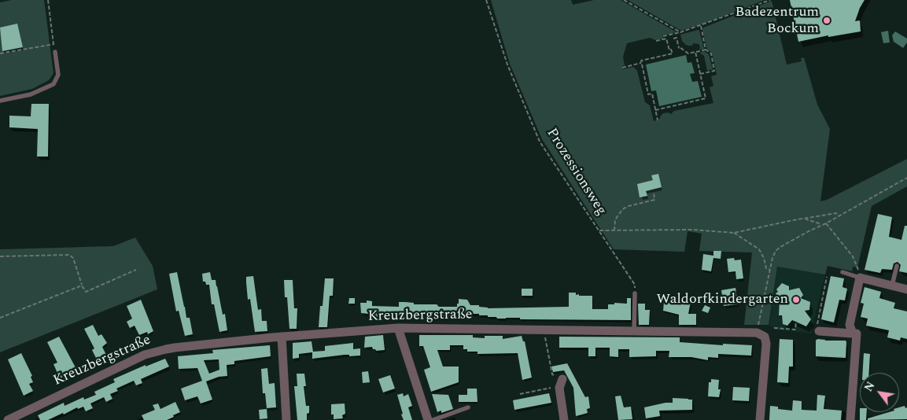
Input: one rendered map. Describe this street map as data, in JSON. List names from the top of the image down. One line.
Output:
{"streets":{"street":["Kreuzbergstraße"],"path":["Prozessionsweg"]},"places":["Badezentrum Bockum","Waldorfkindergarten"],"north":"top left"}
